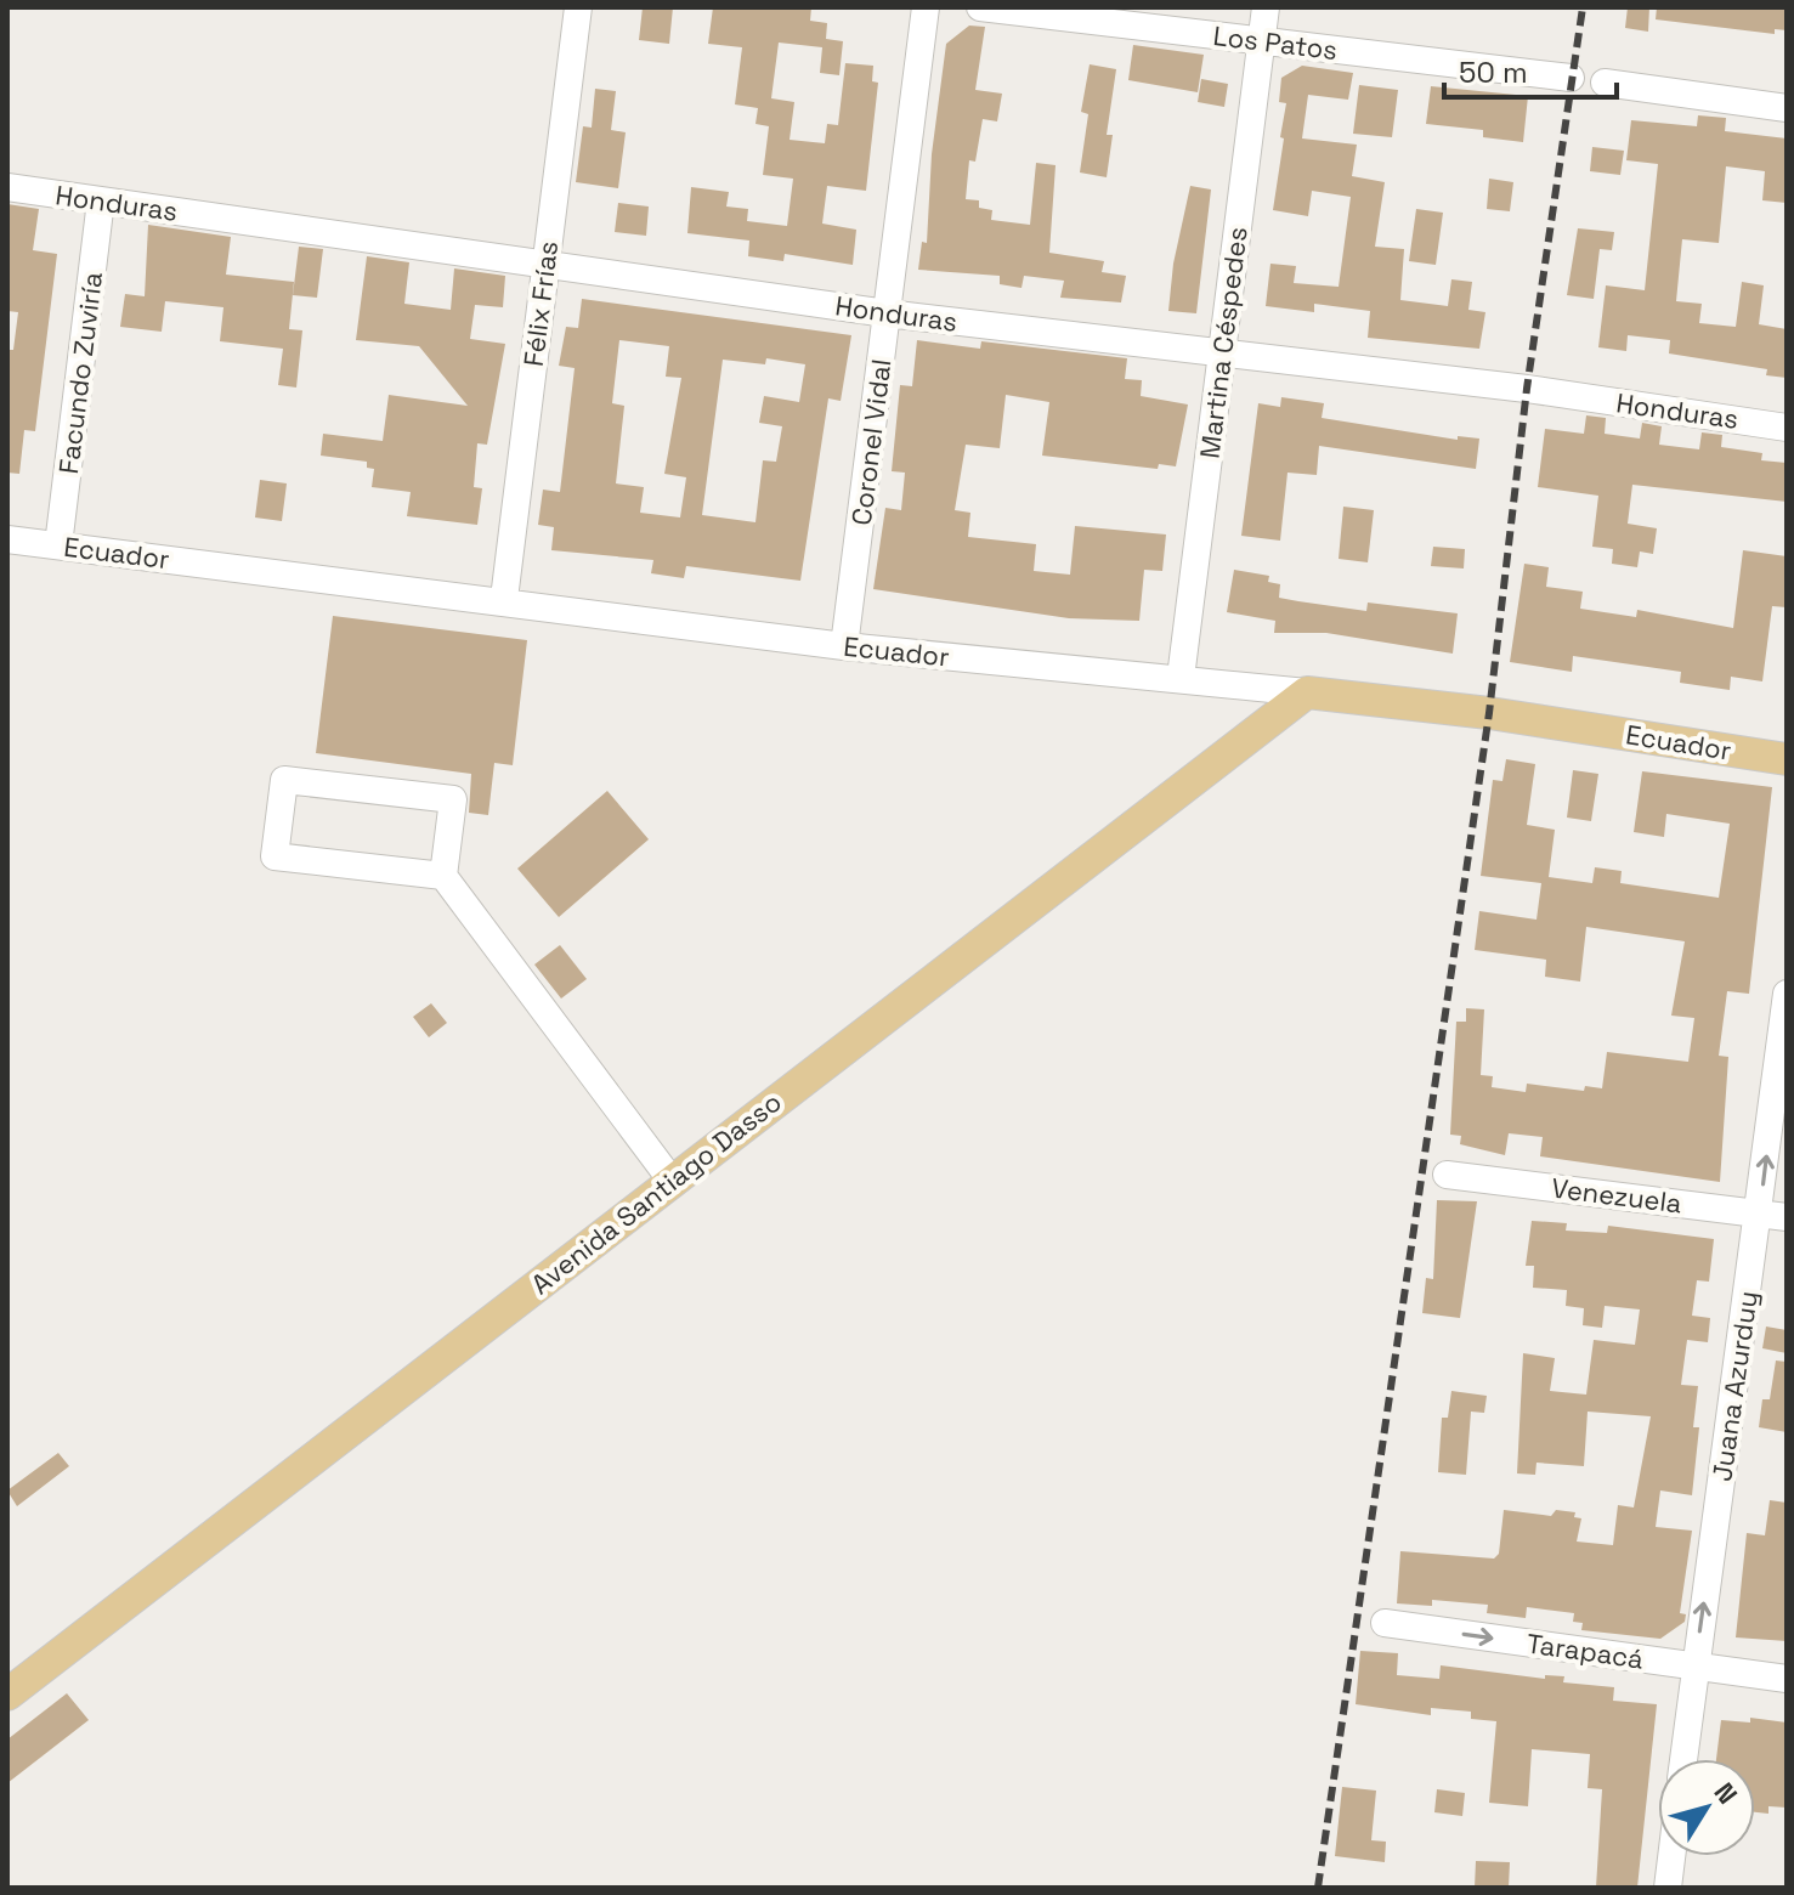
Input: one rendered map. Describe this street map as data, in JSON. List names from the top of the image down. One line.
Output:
{"streets":{"main road":["Ecuador","Avenida Santiago Dasso"],"street":["Los Patos","Honduras","Félix Frías","Martina Céspedes","Facundo Zuviría","Coronel Vidal","Venezuela","Juana Azurduy","Tarapacá"]},"crossings":[["Los Patos","Martina Céspedes"],["Honduras","Félix Frías"],["Honduras","Martina Céspedes"],["Honduras","Facundo Zuviría"],["Honduras","Coronel Vidal"],["Félix Frías","Ecuador"],["Martina Céspedes","Ecuador"],["Facundo Zuviría","Ecuador"],["Coronel Vidal","Ecuador"],["Ecuador","Avenida Santiago Dasso"],["Venezuela","Juana Azurduy"],["Juana Azurduy","Tarapacá"]],"one_way":["Juana Azurduy","Tarapacá"],"scale_bar":"50 m","north":"top right"}
